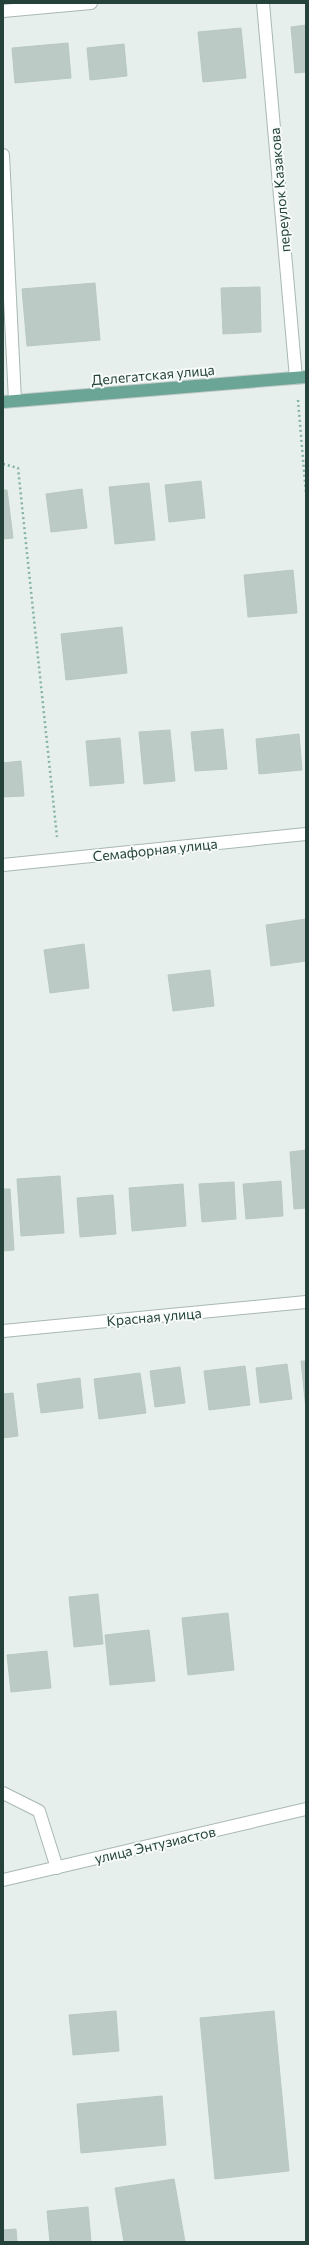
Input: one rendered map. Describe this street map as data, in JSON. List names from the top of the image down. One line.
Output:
{"streets":{"main road":["Делегатская улица"],"street":["переулок Казакова","Семафорная улица","Красная улица","улица Энтузиастов"]},"crossings":[["переулок Казакова","Делегатская улица"]]}
